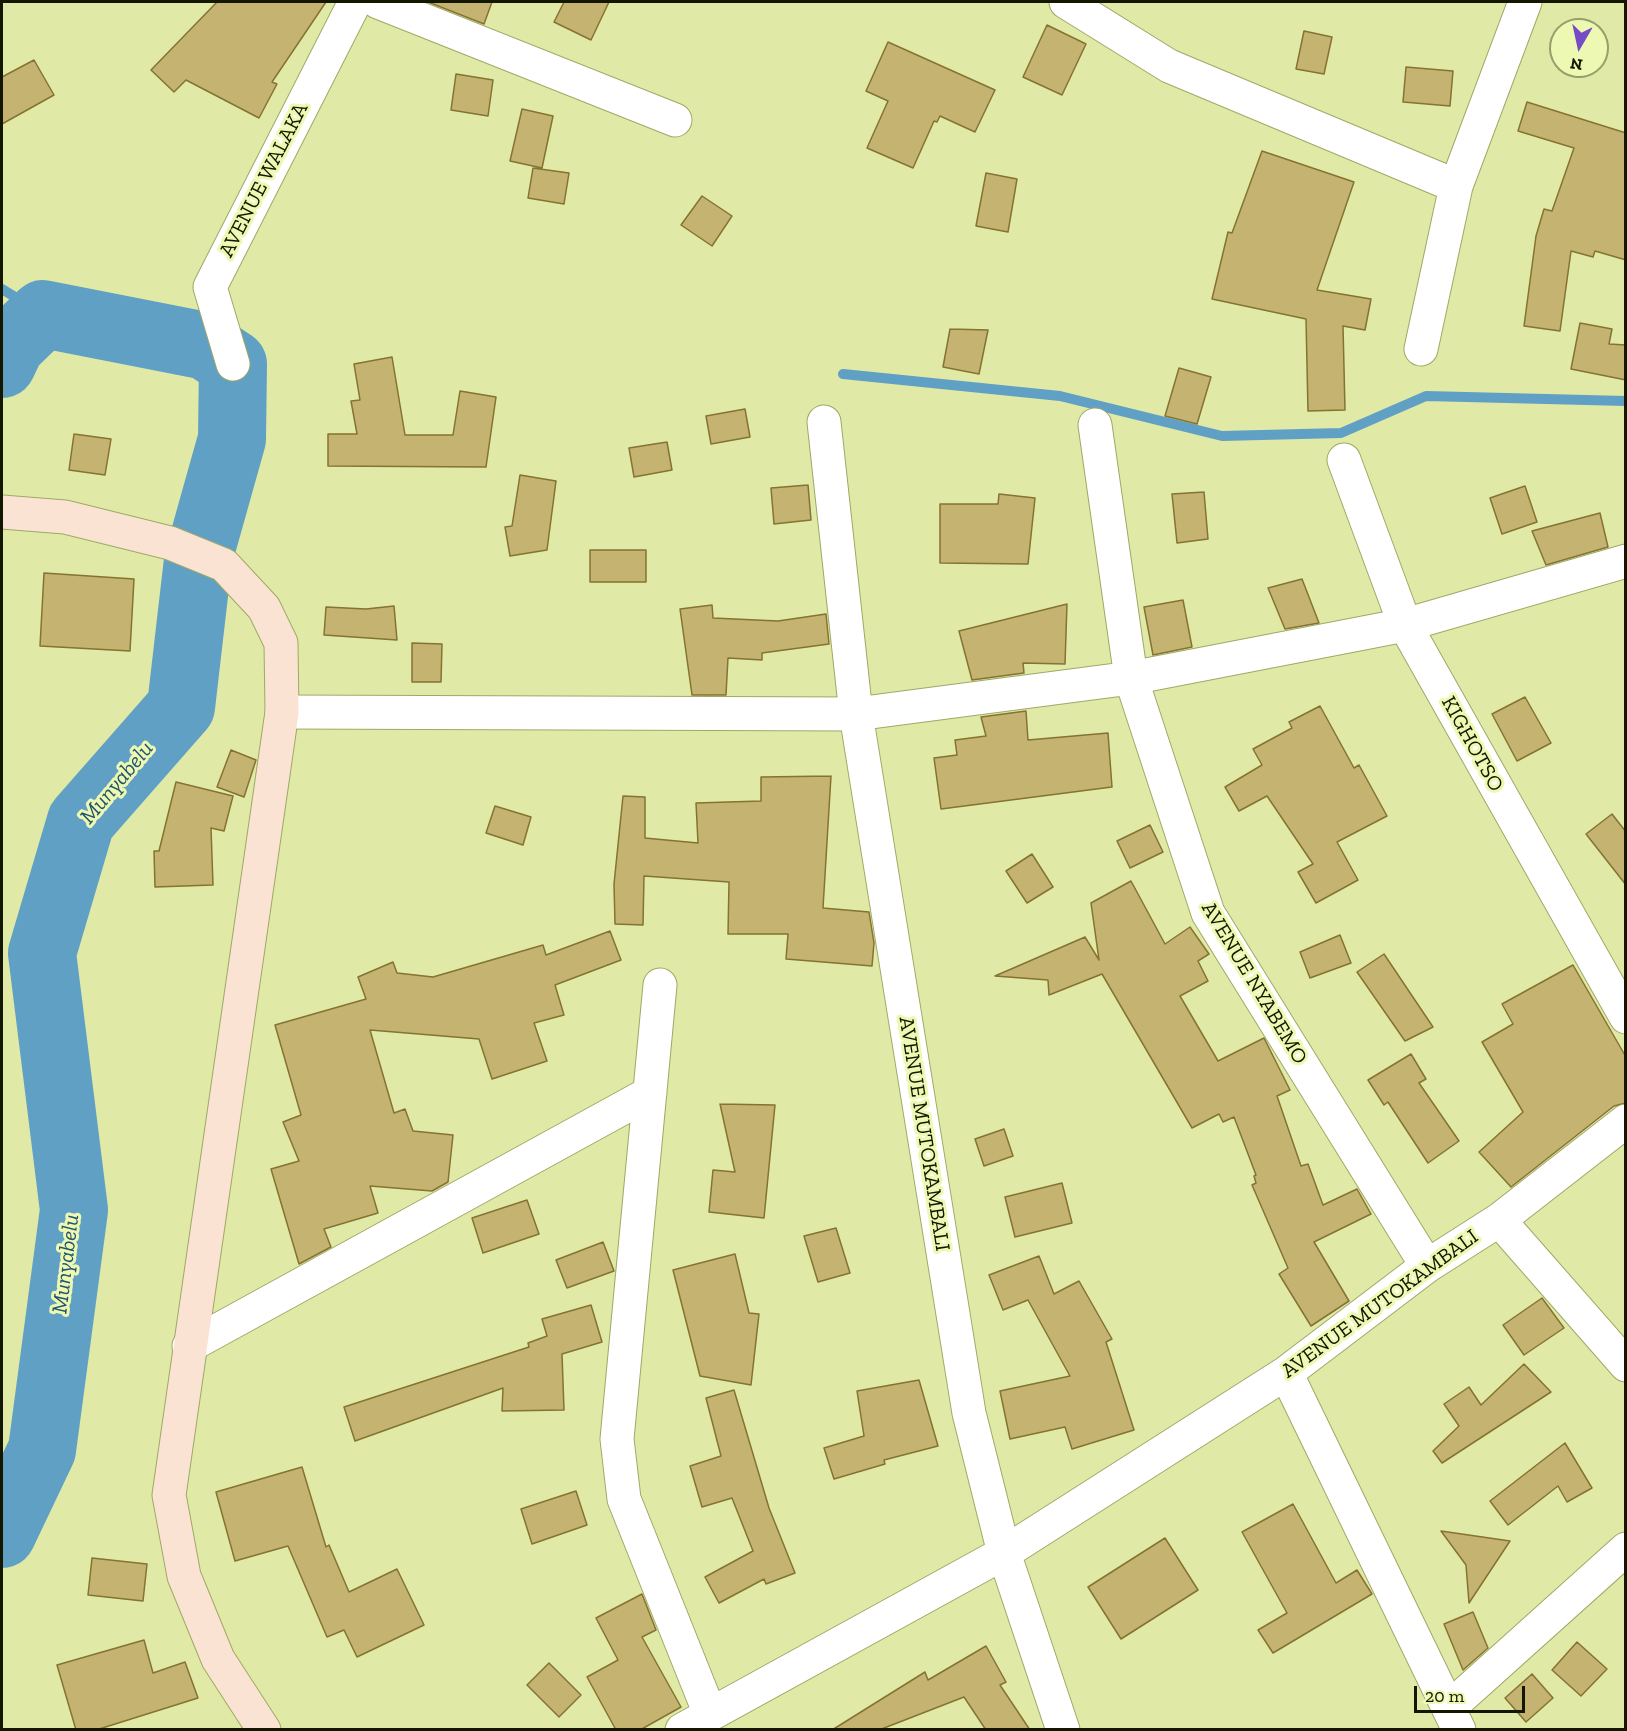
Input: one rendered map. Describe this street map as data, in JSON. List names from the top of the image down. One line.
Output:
{"streets":{"street":["AVENUE WALAKA","KIGHOTSO","AVENUE NYABEMO","AVENUE MUTOKAMBALI"]},"crossings":[["AVENUE NYABEMO","AVENUE MUTOKAMBALI"]],"water":["Munyabelu"],"scale_bar":"20 m","north":"bottom"}
